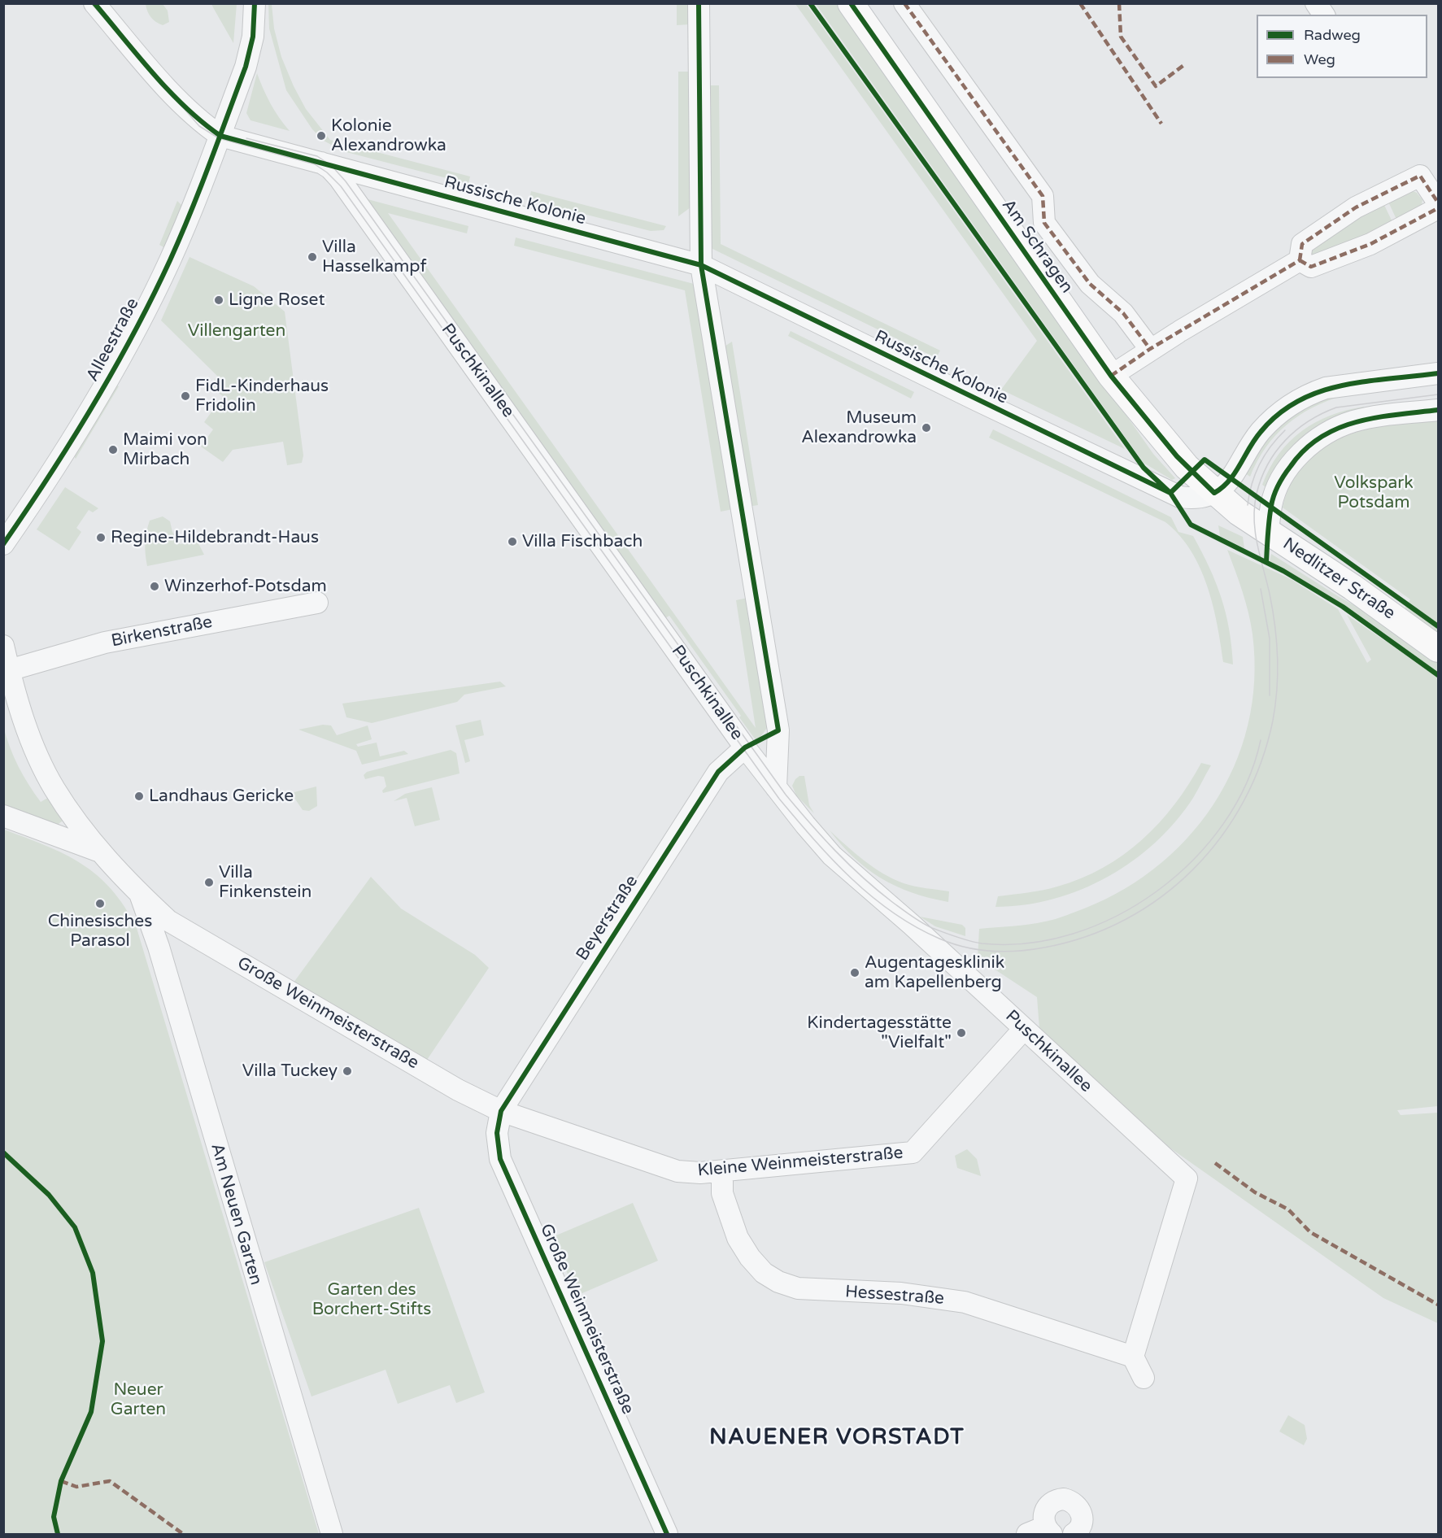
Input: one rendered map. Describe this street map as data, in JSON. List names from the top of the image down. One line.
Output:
{"streets":{"main road":["Am Schragen","Nedlitzer Straße"],"street":["Russische Kolonie","Alleestraße","Puschkinallee","Birkenstraße","Beyerstraße","Große Weinmeisterstraße","Kleine Weinmeisterstraße","Am Neuen Garten","Hessestraße"]},"crossings":[["Russische Kolonie","Am Schragen"],["Russische Kolonie","Alleestraße"],["Russische Kolonie","Puschkinallee"],["Russische Kolonie","Nedlitzer Straße"],["Am Schragen","Nedlitzer Straße"],["Puschkinallee","Beyerstraße"],["Puschkinallee","Kleine Weinmeisterstraße"],["Puschkinallee","Hessestraße"],["Birkenstraße","Große Weinmeisterstraße"],["Beyerstraße","Große Weinmeisterstraße"],["Beyerstraße","Kleine Weinmeisterstraße"],["Große Weinmeisterstraße","Kleine Weinmeisterstraße"],["Große Weinmeisterstraße","Am Neuen Garten"],["Kleine Weinmeisterstraße","Hessestraße"]],"districts":["NAUENER VORSTADT"],"parks":["Villengarten","Volkspark Potsdam","Garten des Borchert-Stifts","Neuer Garten"],"places":["Kolonie Alexandrowka","Villa Hasselkampf","Ligne Roset","FidL-Kinderhaus Fridolin","Museum Alexandrowka","Maimi von Mirbach","Regine-Hildebrandt-Haus","Villa Fischbach","Winzerhof-Potsdam","Landhaus Gericke","Villa Finkenstein","Chinesisches Parasol","Augentagesklinik am Kapellenberg","Kindertagesstätte \"Vielfalt\"","Villa Tuckey"],"legend":["Radweg","Weg"]}
